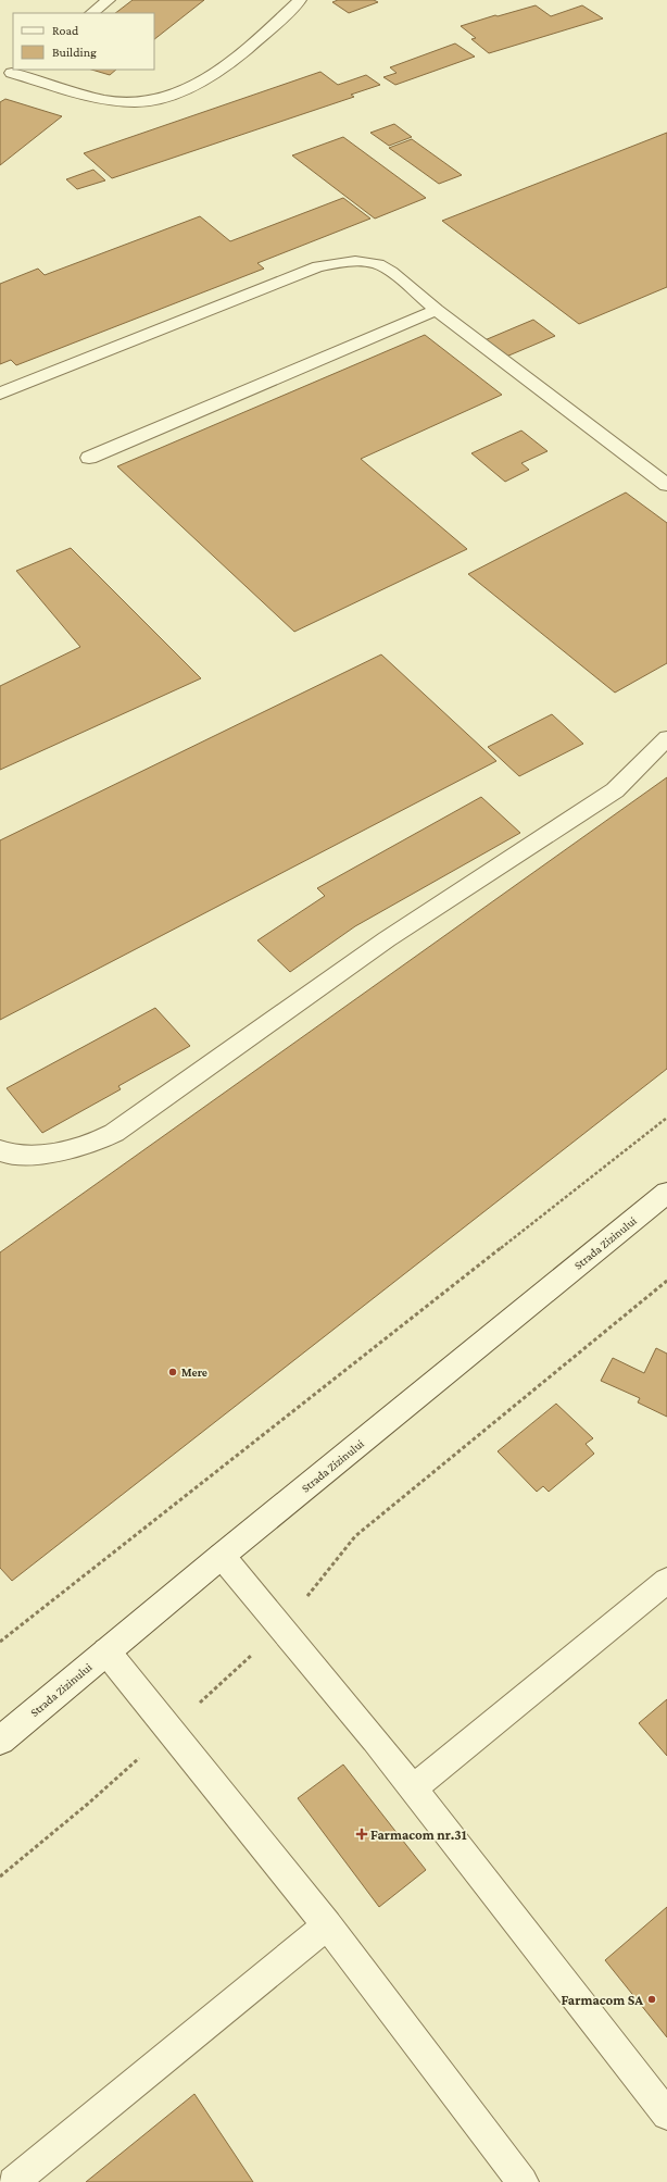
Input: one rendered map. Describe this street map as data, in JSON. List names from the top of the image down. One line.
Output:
{"streets":{"main road":["Strada Zizinului"]},"places":{"other":["Mere","Farmacom SA"],"health":["Farmacom nr.31"]},"legend":["Road","Building"]}
